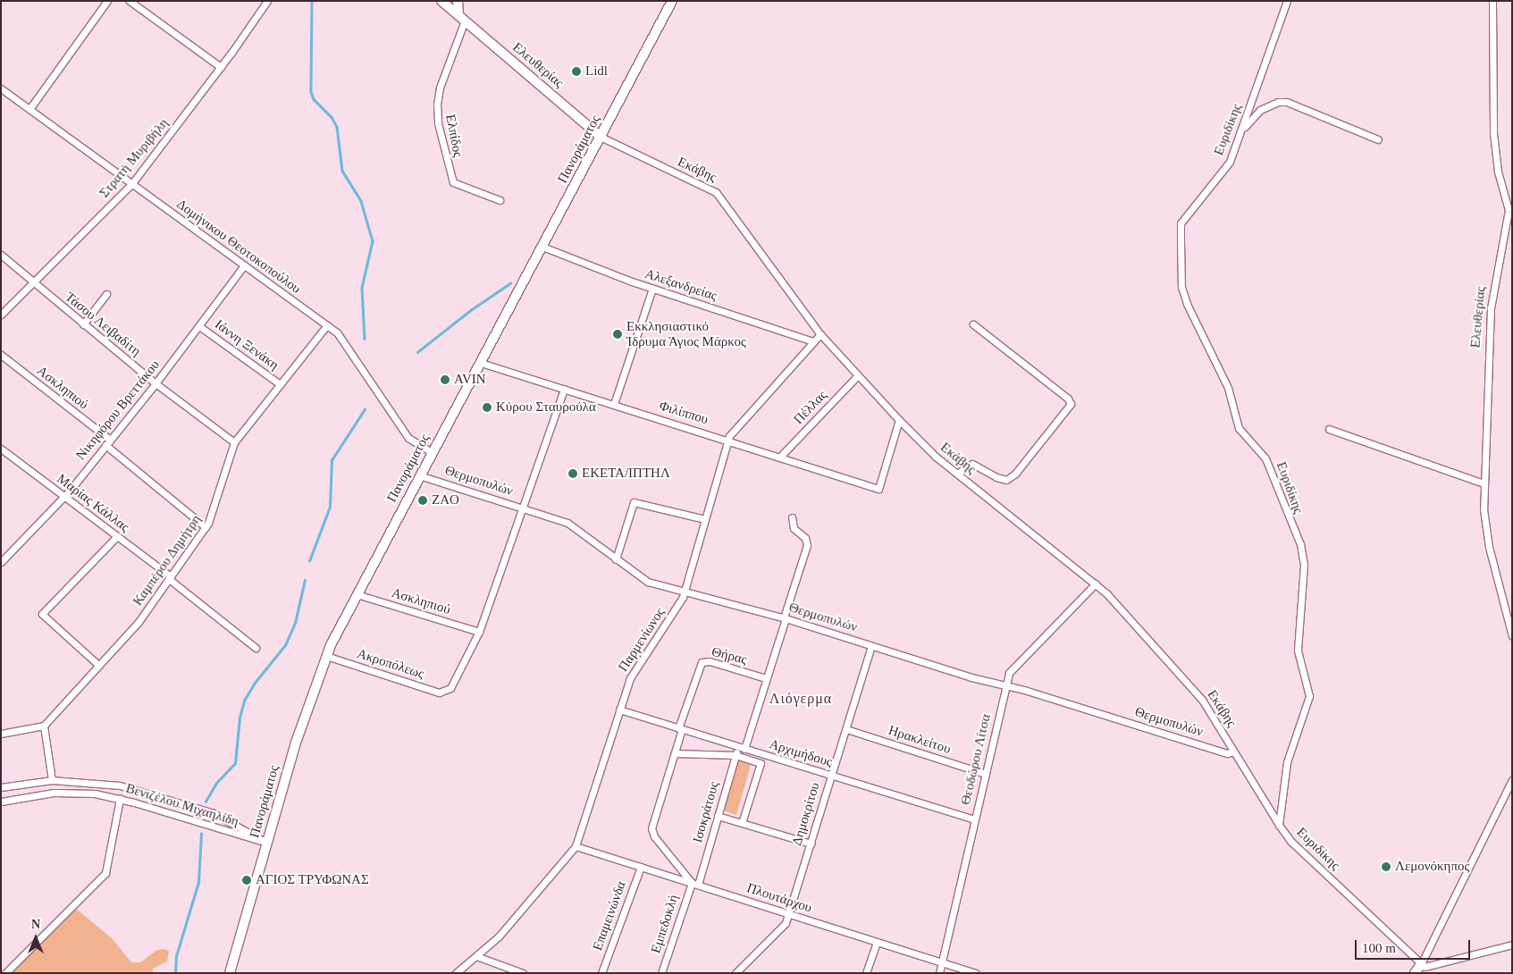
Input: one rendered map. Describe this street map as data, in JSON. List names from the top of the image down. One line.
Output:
{"streets":{"main road":["Ελευθερίας","Πανοράματος"],"street":["Ευριδίκης","Ελπίδος","Στρατή Μυριβήλη","Εκάβης","Δομήνικου Θεοτοκοπούλου","Αλεξανδρείας","Τάσου Λειβαδίτη","Ιάννη Ξενάκη","Ασκληπιού","Πέλλας","Νικηφόρου Βρεττάκου","Φιλίππου","Θερμοπυλών","Μαρίας Κάλλας","Καμπέρου Δημήτρη","Παρμενίωνος","Θήρας","Ακροπόλεως","Ηρακλείτου","Αρχιμήδους","Θεοδώρου Λίτσα","Βενιζέλου Μιχαηλίδη","Ισοκράτους","Δημοκρίτου","Πλουτάρχου","Επαμεινώνδα","Εμπεδοκλή"]},"crossings":[["Ελευθερίας","Ελπίδος"],["Ελευθερίας","Πανοράματος"],["Ελευθερίας","Εκάβης"],["Ευριδίκης","Εκάβης"],["Πανοράματος","Εκάβης"],["Πανοράματος","Δομήνικου Θεοτοκοπούλου"],["Πανοράματος","Αλεξανδρείας"],["Πανοράματος","Ασκληπιού"],["Πανοράματος","Φιλίππου"],["Πανοράματος","Θερμοπυλών"],["Πανοράματος","Ακροπόλεως"],["Πανοράματος","Βενιζέλου Μιχαηλίδη"],["Στρατή Μυριβήλη","Δομήνικου Θεοτοκοπούλου"],["Στρατή Μυριβήλη","Τάσου Λειβαδίτη"],["Εκάβης","Πέλλας"],["Εκάβης","Φιλίππου"],["Εκάβης","Θερμοπυλών"],["Εκάβης","Παρμενίωνος"],["Εκάβης","Θεοδώρου Λίτσα"],["Δομήνικου Θεοτοκοπούλου","Νικηφόρου Βρεττάκου"],["Δομήνικου Θεοτοκοπούλου","Καμπέρου Δημήτρη"],["Αλεξανδρείας","Παρμενίωνος"],["Τάσου Λειβαδίτη","Νικηφόρου Βρεττάκου"],["Τάσου Λειβαδίτη","Καμπέρου Δημήτρη"],["Ιάννη Ξενάκη","Νικηφόρου Βρεττάκου"],["Ιάννη Ξενάκη","Καμπέρου Δημήτρη"],["Ασκληπιού","Νικηφόρου Βρεττάκου"],["Ασκληπιού","Ακροπόλεως"],["Πέλλας","Φιλίππου"],["Νικηφόρου Βρεττάκου","Μαρίας Κάλλας"],["Φιλίππου","Παρμενίωνος"],["Θερμοπυλών","Παρμενίωνος"],["Θερμοπυλών","Θεοδώρου Λίτσα"],["Θερμοπυλών","Ισοκράτους"],["Θερμοπυλών","Δημοκρίτου"],["Μαρίας Κάλλας","Καμπέρου Δημήτρη"],["Παρμενίωνος","Αρχιμήδους"],["Παρμενίωνος","Πλουτάρχου"],["Θήρας","Αρχιμήδους"],["Θήρας","Ισοκράτους"],["Ηρακλείτου","Θεοδώρου Λίτσα"],["Ηρακλείτου","Δημοκρίτου"],["Αρχιμήδους","Θεοδώρου Λίτσα"],["Αρχιμήδους","Ισοκράτους"],["Αρχιμήδους","Δημοκρίτου"],["Θεοδώρου Λίτσα","Πλουτάρχου"],["Ισοκράτους","Πλουτάρχου"],["Ισοκράτους","Εμπεδοκλή"],["Δημοκρίτου","Πλουτάρχου"],["Πλουτάρχου","Επαμεινώνδα"],["Πλουτάρχου","Εμπεδοκλή"]],"districts":["Λιόγερμα"],"places":["Lidl","Εκκλησιαστικό Ίδρυμα Άγιος Μάρκος","AVIN","Κύρου Σταυρούλα","ΕΚΕΤΑ/ΙΠΤΗΛ","ZAO","Λεμονόκηπος","ΑΓΙΟΣ ΤΡΥΦΩΝΑΣ"],"scale_bar":"100 m","north":"top"}
